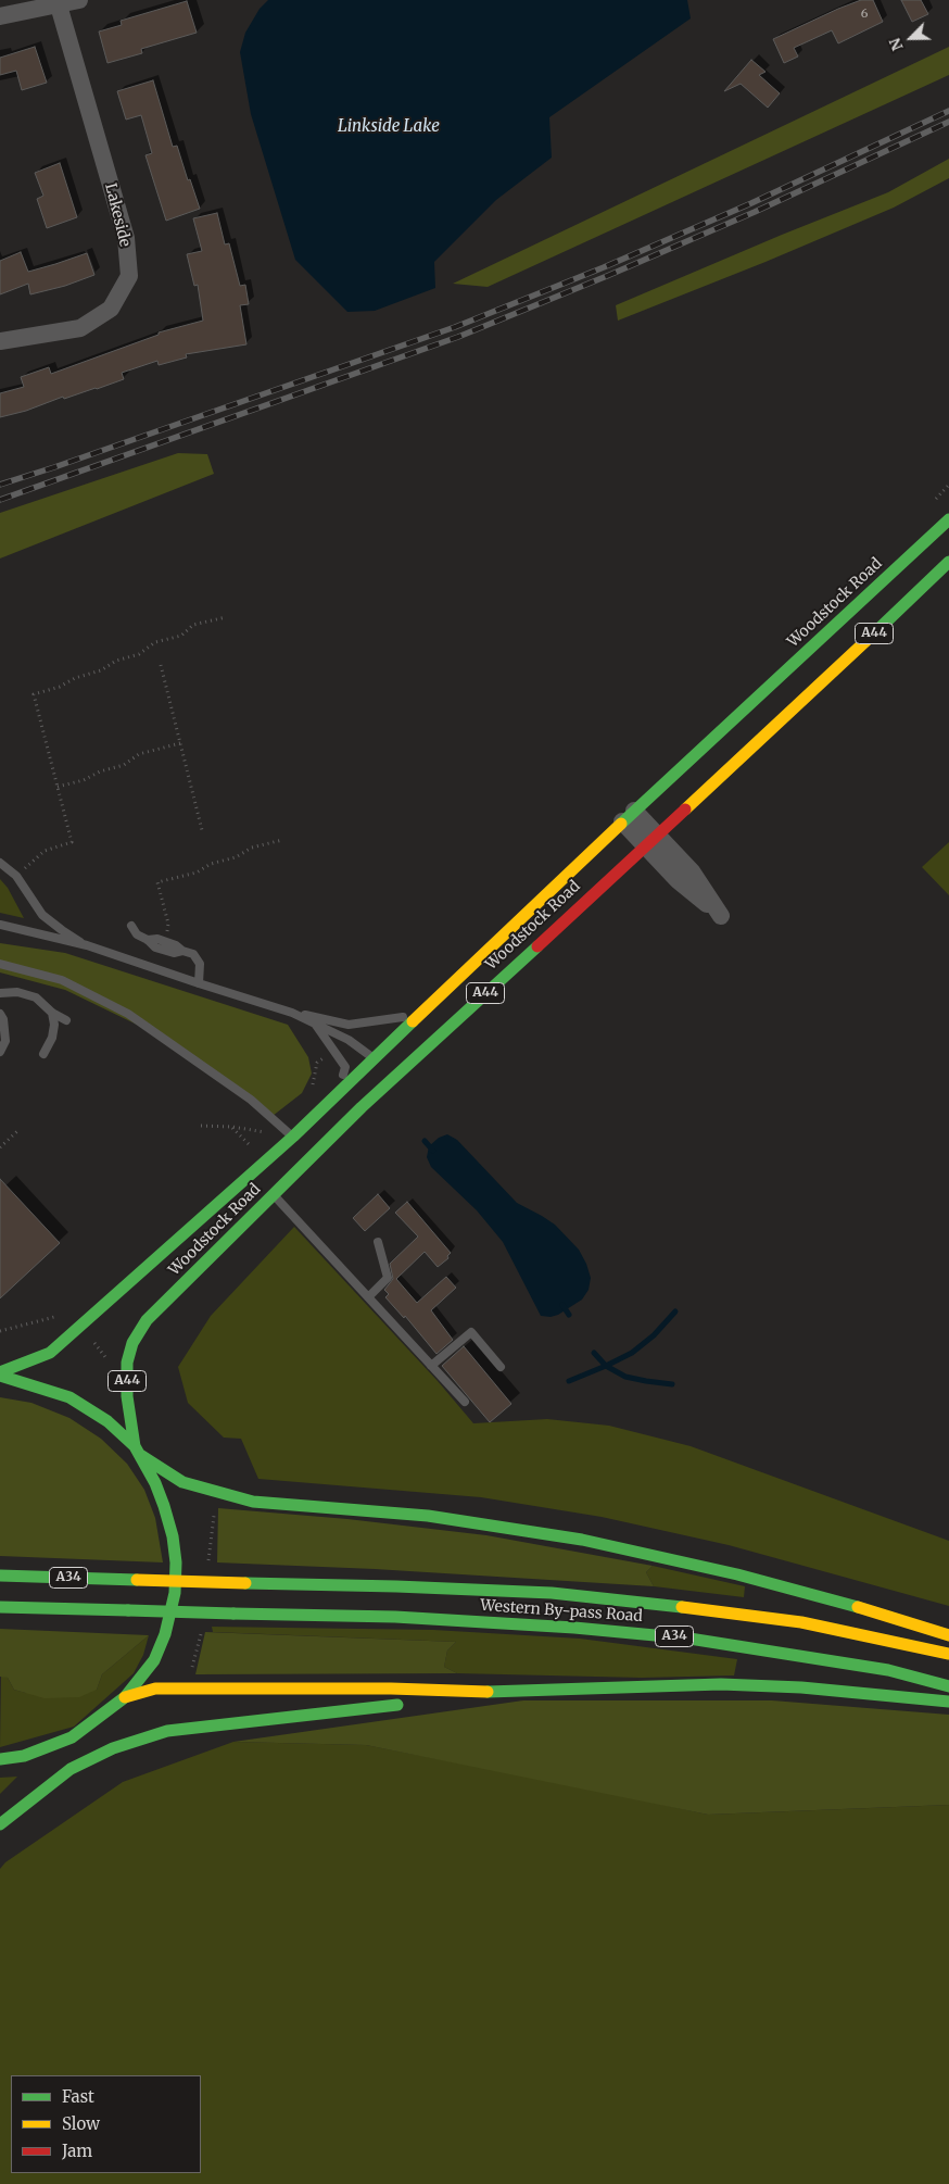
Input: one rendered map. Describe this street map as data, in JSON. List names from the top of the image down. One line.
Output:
{"streets":{"highway":["Woodstock Road","A44","A34","Western By-pass Road"],"street":["Lakeside"]},"crossings":[["Woodstock Road","A44"]],"water":["Linkside Lake"],"house_numbers":["6"],"legend":["Fast","Slow","Jam"],"north":"bottom left"}
